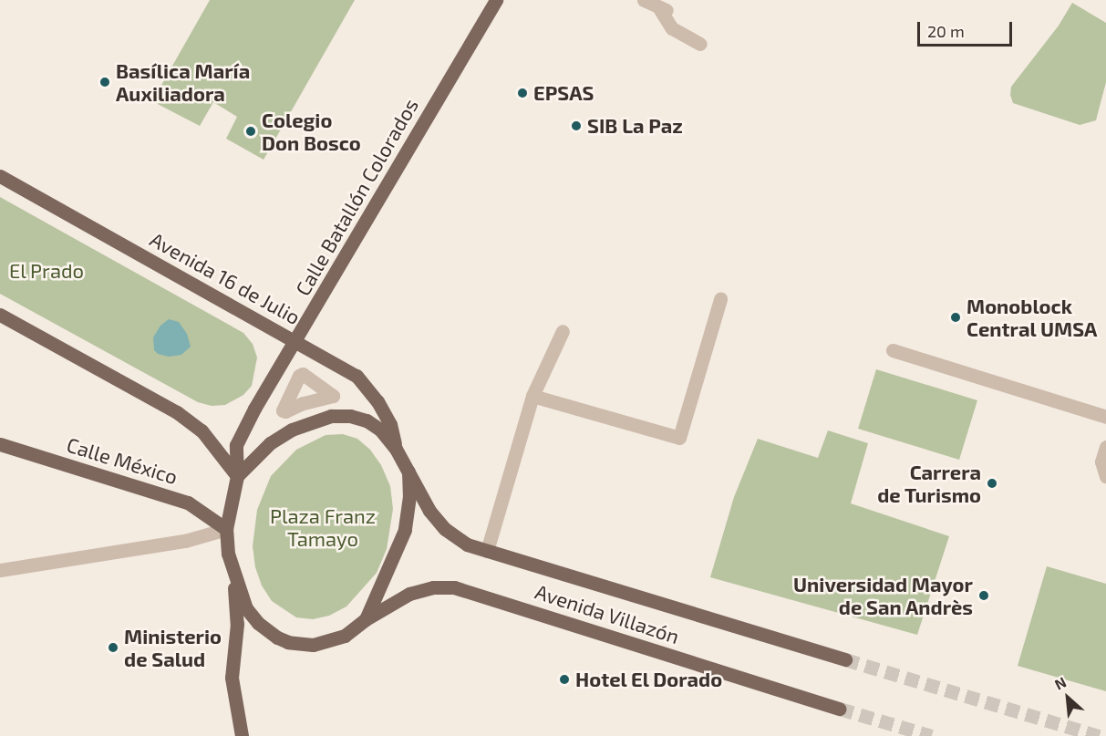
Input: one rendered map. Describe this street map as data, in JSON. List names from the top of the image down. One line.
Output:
{"streets":{"main road":["Calle Batallón Colorados","Avenida 16 de Julio","Calle México","Avenida Villazón"]},"crossings":[["Calle Batallón Colorados","Avenida 16 de Julio"]],"parks":["El Prado","Plaza Franz Tamayo"],"places":["Basílica María Auxiliadora","EPSAS","SIB La Paz","Colegio Don Bosco","Monoblock Central UMSA","Carrera de Turismo","Universidad Mayor de San Andrès","Ministerio de Salud","Hotel El Dorado"],"scale_bar":"20 m","north":"top left"}
